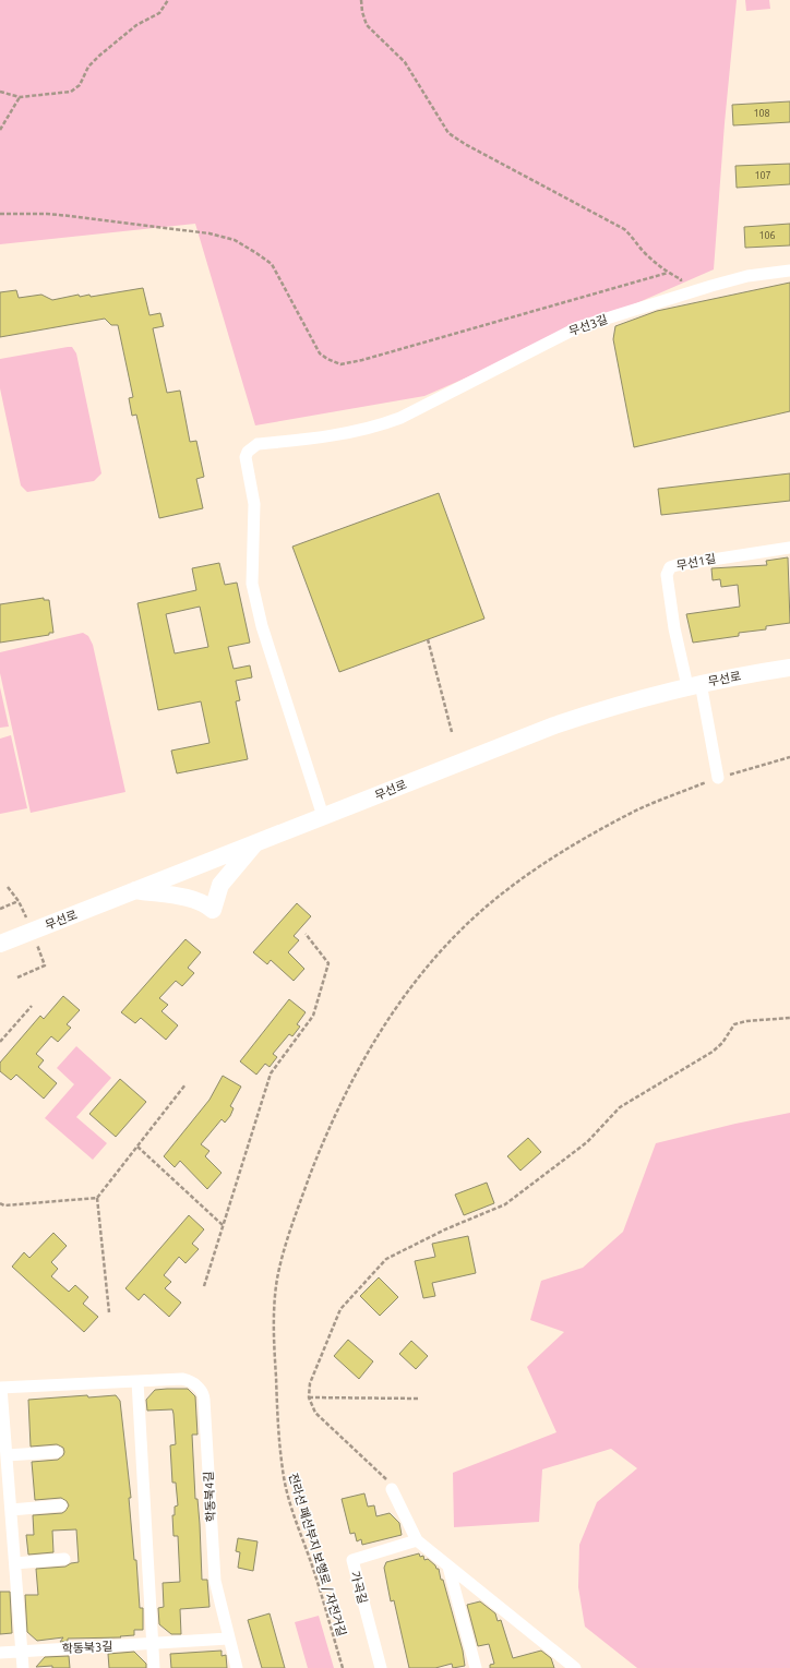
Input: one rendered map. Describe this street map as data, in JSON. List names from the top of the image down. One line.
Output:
{"streets":{"street":["무선3길","무선1길","무선로","학동북4길","가곡길","학동북3길"],"path":["전라선 폐선부지 보행로 / 자전거길"]},"crossings":[["무선3길","무선로"],["무선1길","무선로"],["학동북4길","학동북3길"]],"house_numbers":["108","107","106"]}
